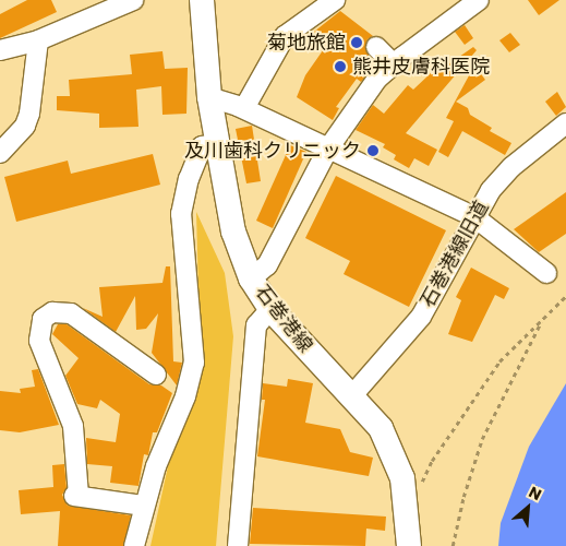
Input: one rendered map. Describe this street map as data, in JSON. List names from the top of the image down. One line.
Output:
{"streets":{"main road":["石巻港線"],"street":["石巻港線旧道"]},"crossings":[["石巻港線旧道","石巻港線"]],"places":["菊地旅館","熊井皮膚科医院","及川歯科クリニック"],"north":"top right"}
